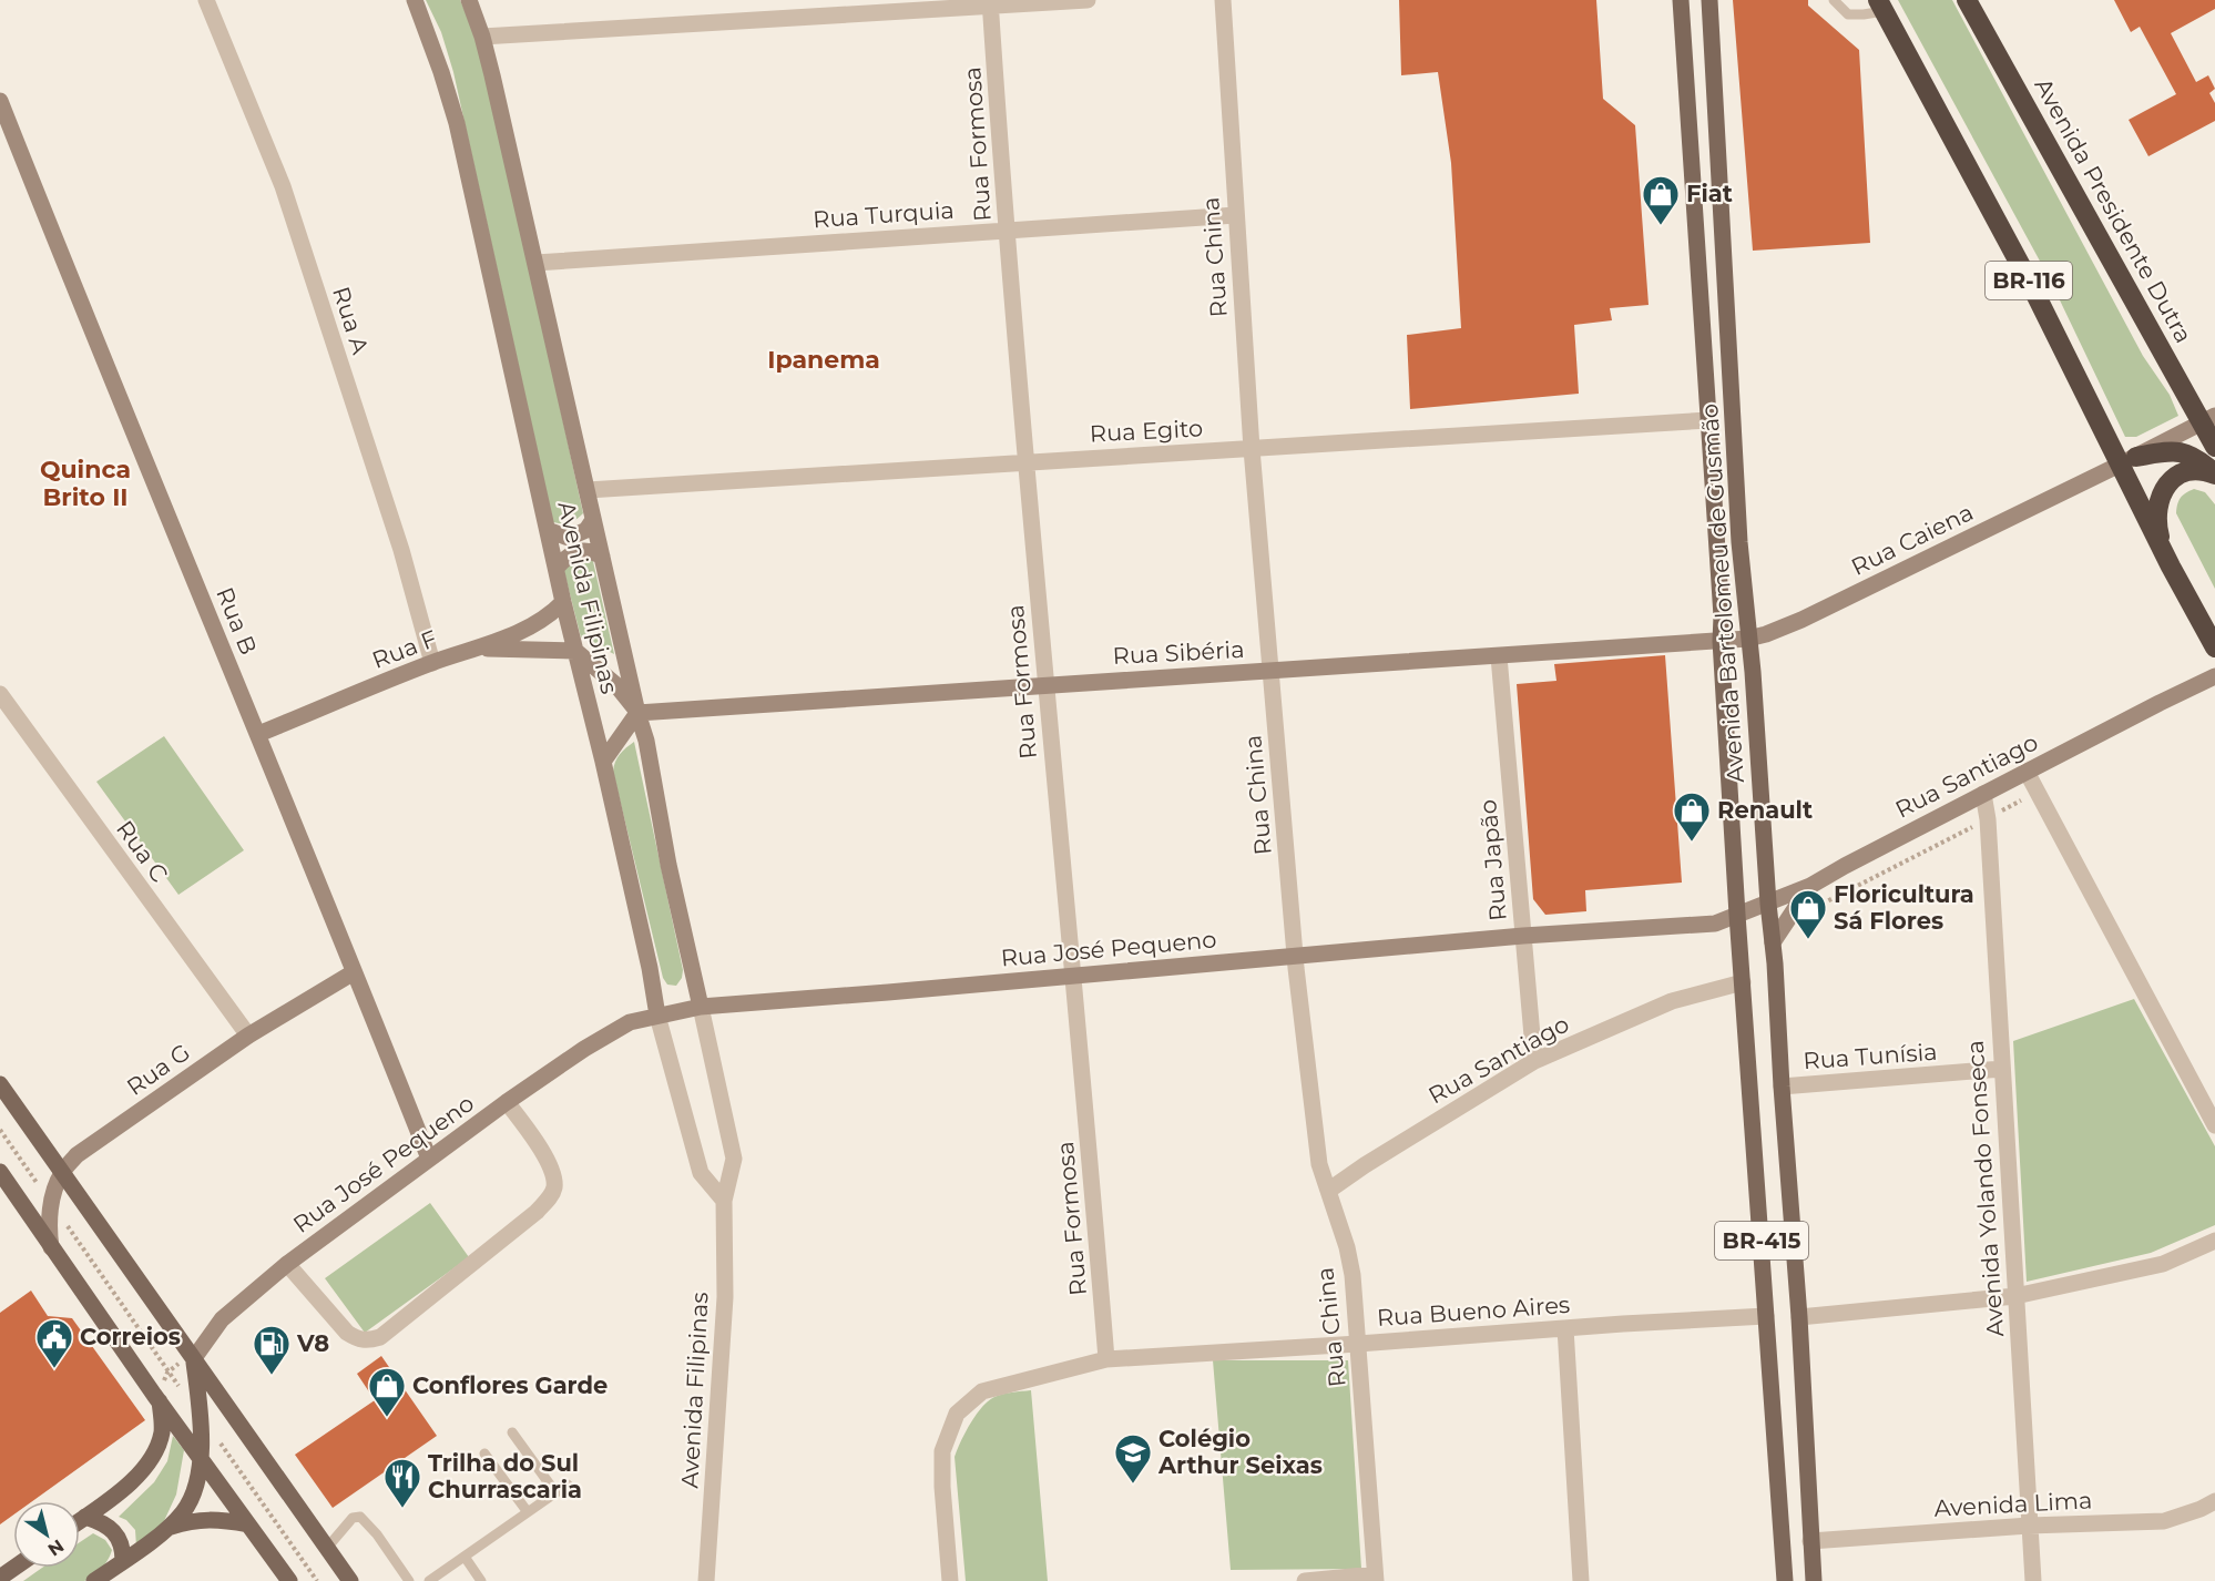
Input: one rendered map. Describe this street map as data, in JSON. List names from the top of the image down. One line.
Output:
{"streets":{"highway":["Avenida Presidente Dutra","BR-116"],"main road":["Rua Caiena","Avenida Bartolomeu de Gusmão","Avenida Filipinas","Rua B","Rua F","Rua Sibéria","Rua Santiago","Rua José Pequeno","Rua G","BR-415"],"street":["Rua Formosa","Rua Turquia","Rua China","Rua A","Rua Egito","Rua C","Rua Japão","Rua Tunísia","Avenida Yolando Fonseca","Rua Bueno Aires","Avenida Lima"]},"crossings":[["Rua Formosa","Rua Turquia"],["Rua Formosa","Rua Egito"],["Rua Formosa","Rua Sibéria"],["Rua Formosa","Rua José Pequeno"],["Rua Formosa","Rua Bueno Aires"],["Avenida Presidente Dutra","Rua Caiena"],["Rua Turquia","Rua China"],["Rua Turquia","Avenida Filipinas"],["Rua China","Rua Egito"],["Rua China","Rua Sibéria"],["Rua China","Rua Santiago"],["Rua China","Rua José Pequeno"],["Rua China","Rua Bueno Aires"],["BR-116","Rua Caiena"],["Rua A","Rua F"],["Rua Egito","Avenida Bartolomeu de Gusmão"],["Rua Egito","Avenida Filipinas"],["Rua Caiena","Avenida Bartolomeu de Gusmão"],["Rua Caiena","Rua Sibéria"],["Avenida Bartolomeu de Gusmão","Rua Sibéria"],["Avenida Bartolomeu de Gusmão","Rua Santiago"],["Avenida Bartolomeu de Gusmão","Rua José Pequeno"],["Avenida Bartolomeu de Gusmão","Rua Tunísia"],["Avenida Bartolomeu de Gusmão","Rua Bueno Aires"],["Avenida Bartolomeu de Gusmão","Avenida Lima"],["Avenida Filipinas","Rua F"],["Avenida Filipinas","Rua Sibéria"],["Avenida Filipinas","Rua José Pequeno"],["Rua B","Rua F"],["Rua B","Rua José Pequeno"],["Rua B","Rua G"],["Rua Sibéria","Rua Japão"],["Rua Santiago","Rua Japão"],["Rua Santiago","Rua José Pequeno"],["Rua Santiago","Avenida Yolando Fonseca"],["Rua C","Rua G"],["Rua Japão","Rua José Pequeno"],["Rua Tunísia","Avenida Yolando Fonseca"],["Avenida Yolando Fonseca","Avenida Lima"]],"districts":["Ipanema","Quinca Brito II"],"places":{"shop":["Fiat","Renault","Floricultura Sá Flores","Conflores Garde"],"public building":["Correios"],"fuel station":["V8"],"school or university":["Colégio Arthur Seixas"],"restaurant":["Trilha do Sul Churrascaria"]},"north":"bottom right"}
